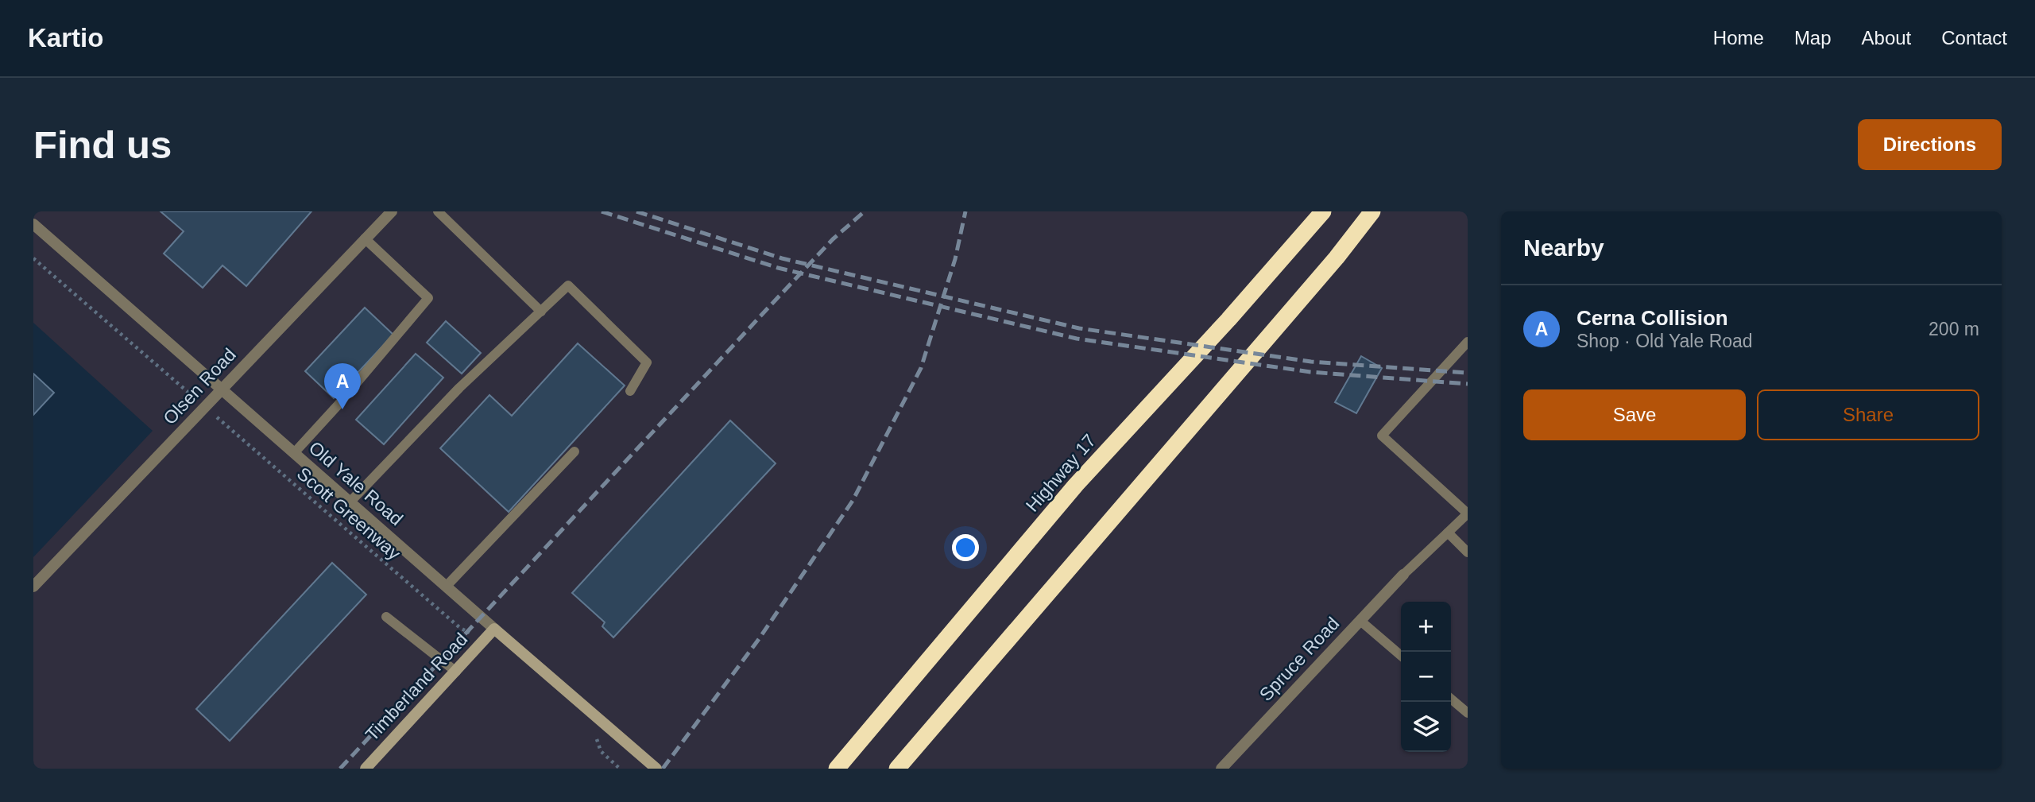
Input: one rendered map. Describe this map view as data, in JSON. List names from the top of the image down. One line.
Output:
{"streets":{"highway":["Highway 17"],"street":["Olsen Road","Old Yale Road","Spruce Road","Timberland Road"],"path":["Scott Greenway"]},"crossings":[["Olsen Road","Old Yale Road"],["Old Yale Road","Timberland Road"]],"page":{"header":"Kartio","nav":["Home","Map","About","Contact"],"buttons":["Directions",["Save","Share"]],"title":"Find us","heading":"Nearby","list":[{"mark":"A","name":"Cerna Collision","note":"Shop · Old Yale Road","value":"200 m"}],"pins":"A","map_buttons":["+","−"]}}
